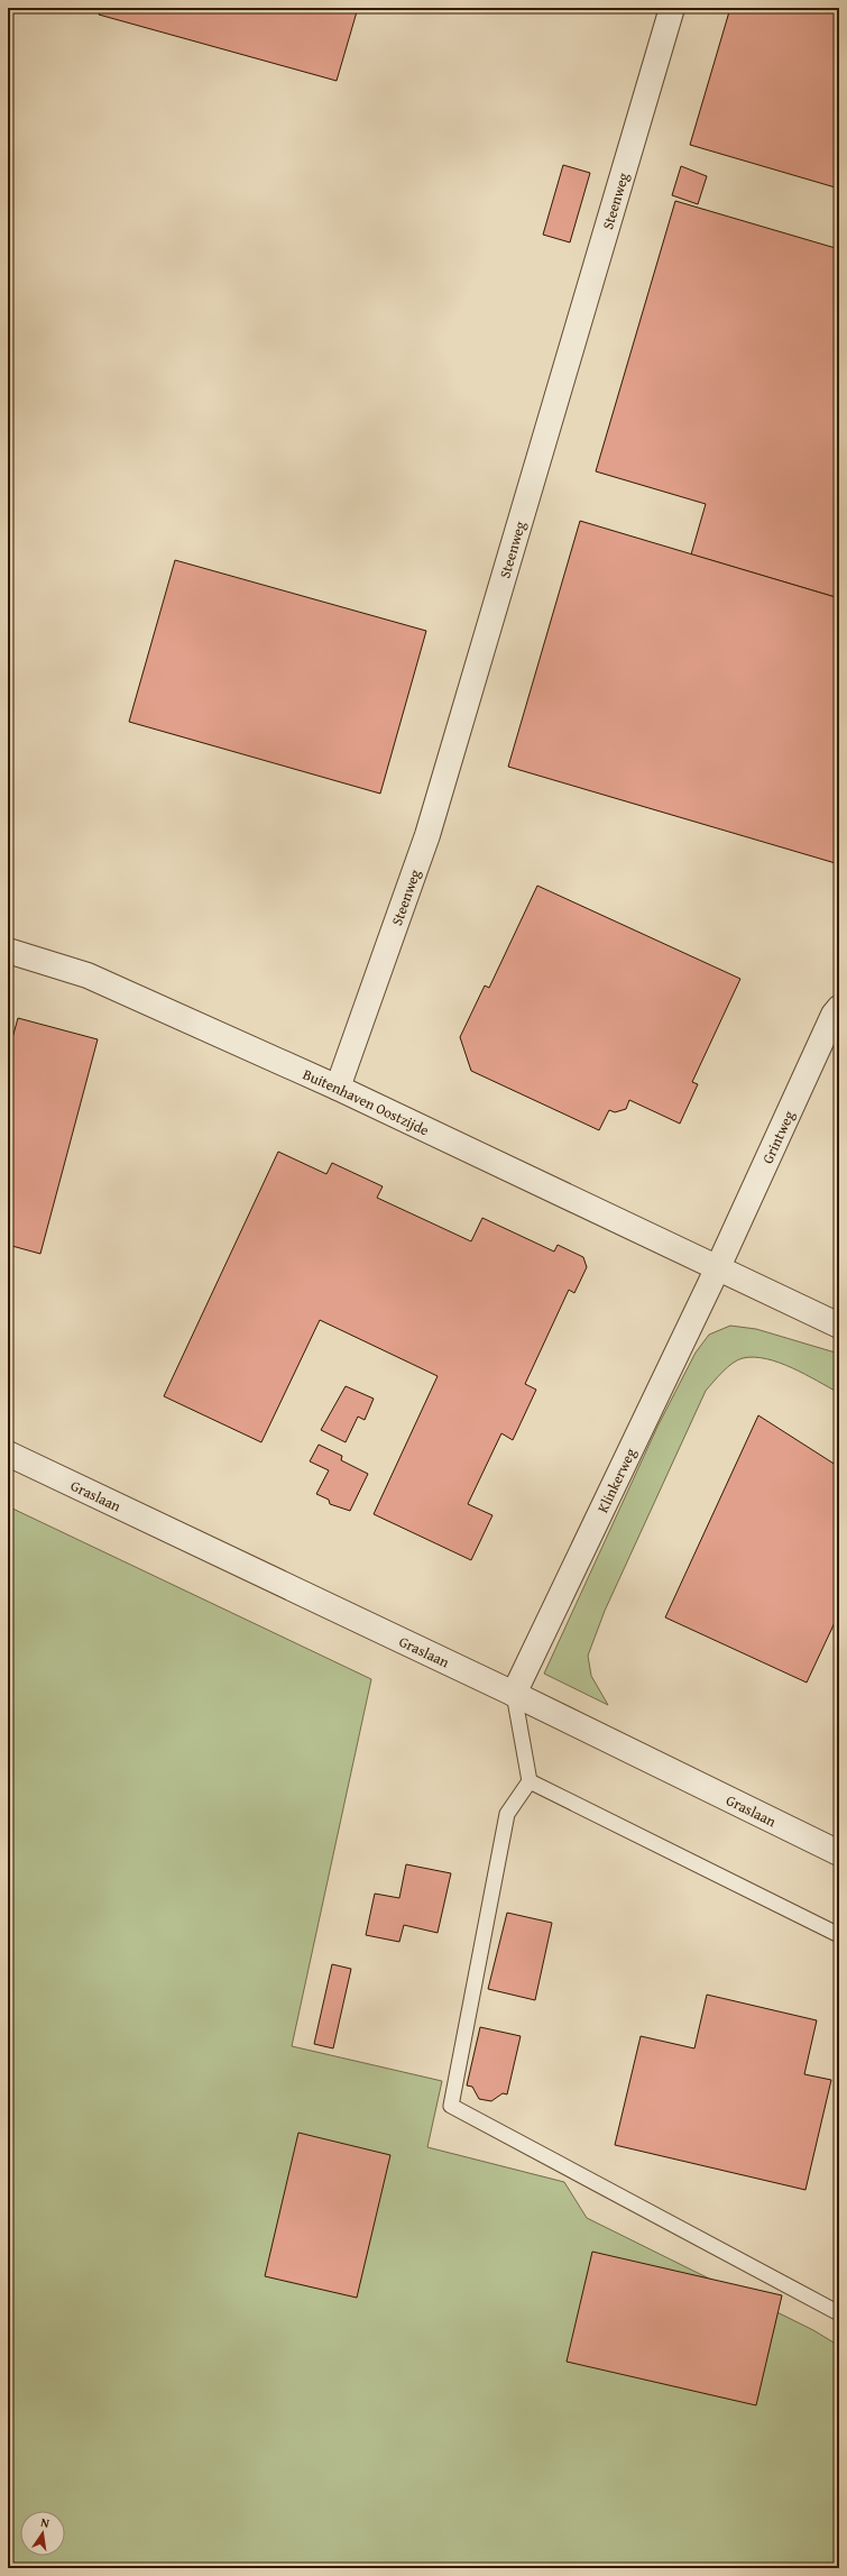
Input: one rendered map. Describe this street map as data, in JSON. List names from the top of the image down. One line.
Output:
{"streets":{"street":["Steenweg","Buitenhaven Oostzijde","Grintweg","Klinkerweg","Graslaan"]},"crossings":[["Steenweg","Buitenhaven Oostzijde"],["Buitenhaven Oostzijde","Grintweg"],["Buitenhaven Oostzijde","Klinkerweg"],["Grintweg","Klinkerweg"],["Klinkerweg","Graslaan"]],"north":"top"}
